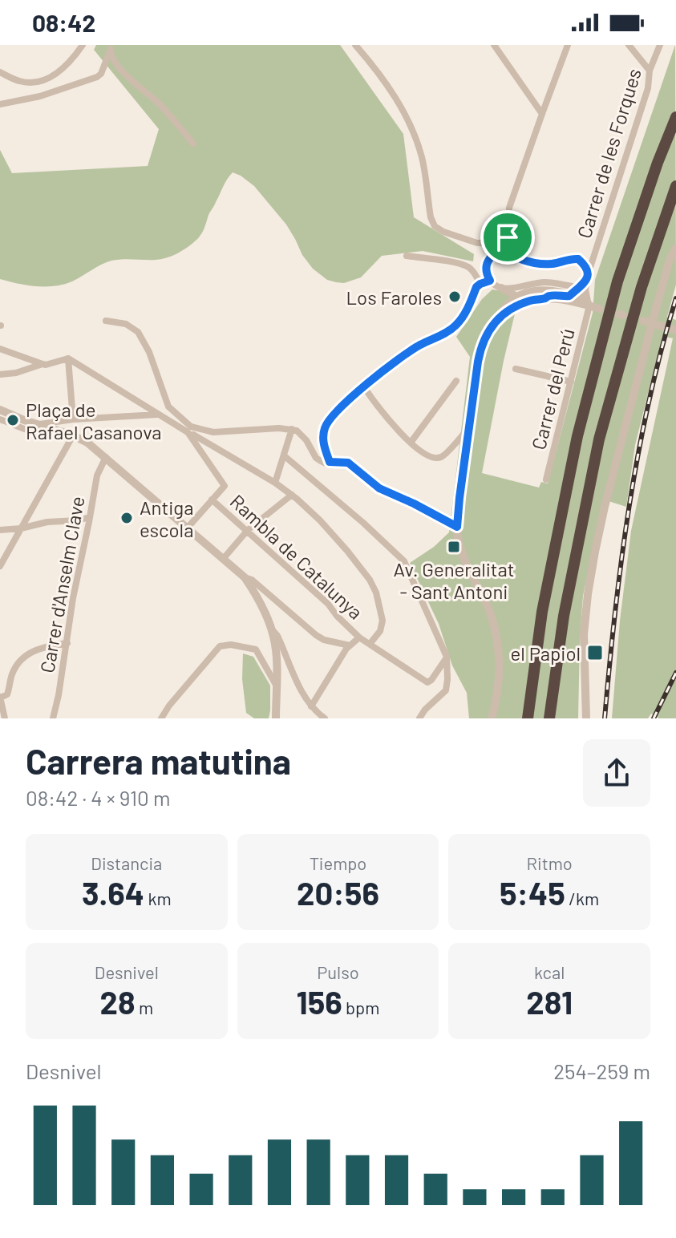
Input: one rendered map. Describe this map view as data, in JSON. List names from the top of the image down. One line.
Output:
{"streets":{"street":["Carrer de les Forques","Carrer del Perú","Rambla de Catalunya","Carrer d'Anselm Clave"]},"places":{"other":["Los Faroles","Plaça de Rafael Casanova","Antiga escola"],"transit":["Av. Generalitat - Sant Antoni","el Papiol"]},"page":{"status":"08:42","heading":["Carrera matutina","08:42 · 4 × 910 m"],"stats":[["Distancia","3.64 km"],["Tiempo","20:56"],["Ritmo","5:45 /km"],["Desnivel","28 m"],["Pulso","156 bpm"],["kcal","281"]],"chart":["Desnivel","254–259 m"]}}
